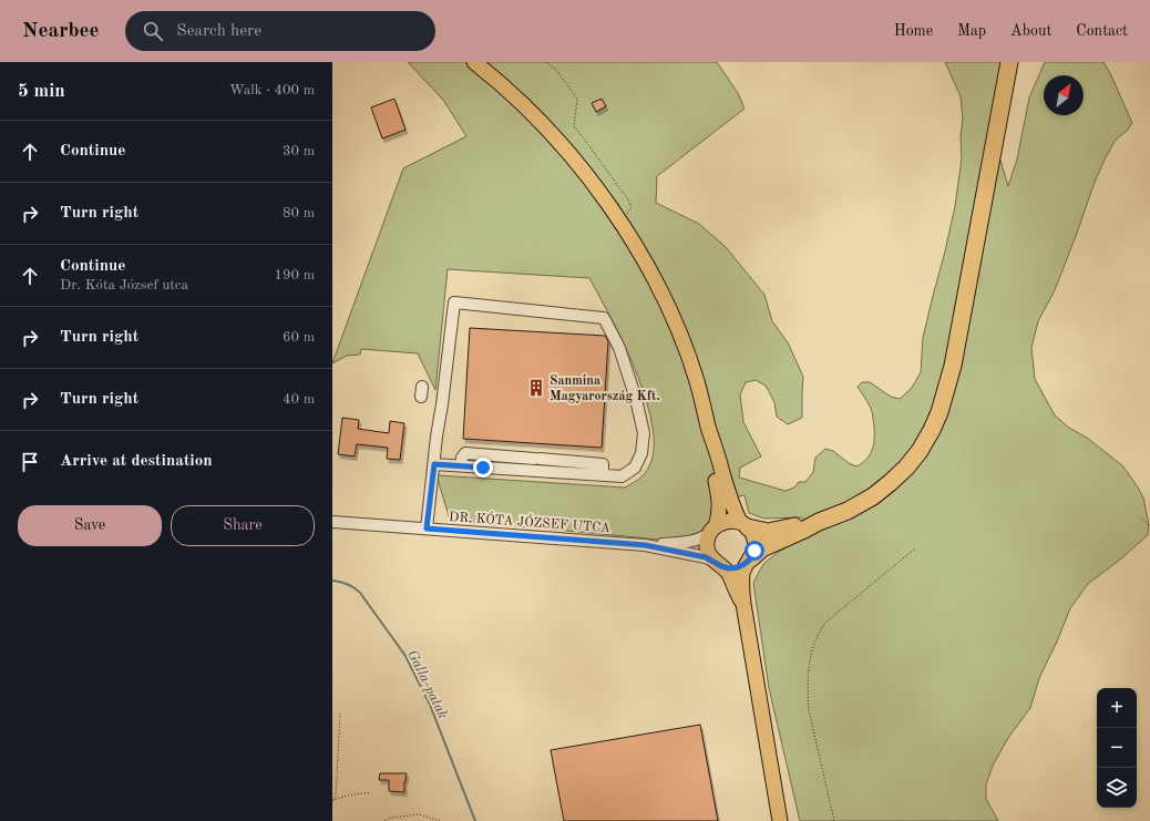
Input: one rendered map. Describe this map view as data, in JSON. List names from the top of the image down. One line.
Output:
{"streets":{"street":["DR. KÓTA JÓZSEF UTCA"]},"water":["Galla-patak"],"places":{"building":["Sanmina Magyarország Kft."]},"north":"top right","page":{"header":"Nearbee","search":"Search here","nav":["Home","Map","About","Contact"],"heading":["5 min","Walk · 400 m"],"list":[["Continue","30 m"],["Turn right","80 m"],["Continue","Dr. Kóta József utca","190 m"],["Turn right","60 m"],["Turn right","40 m"],"Arrive at destination"],"buttons":["Save","Share"],"map_buttons":["+","−"]}}
